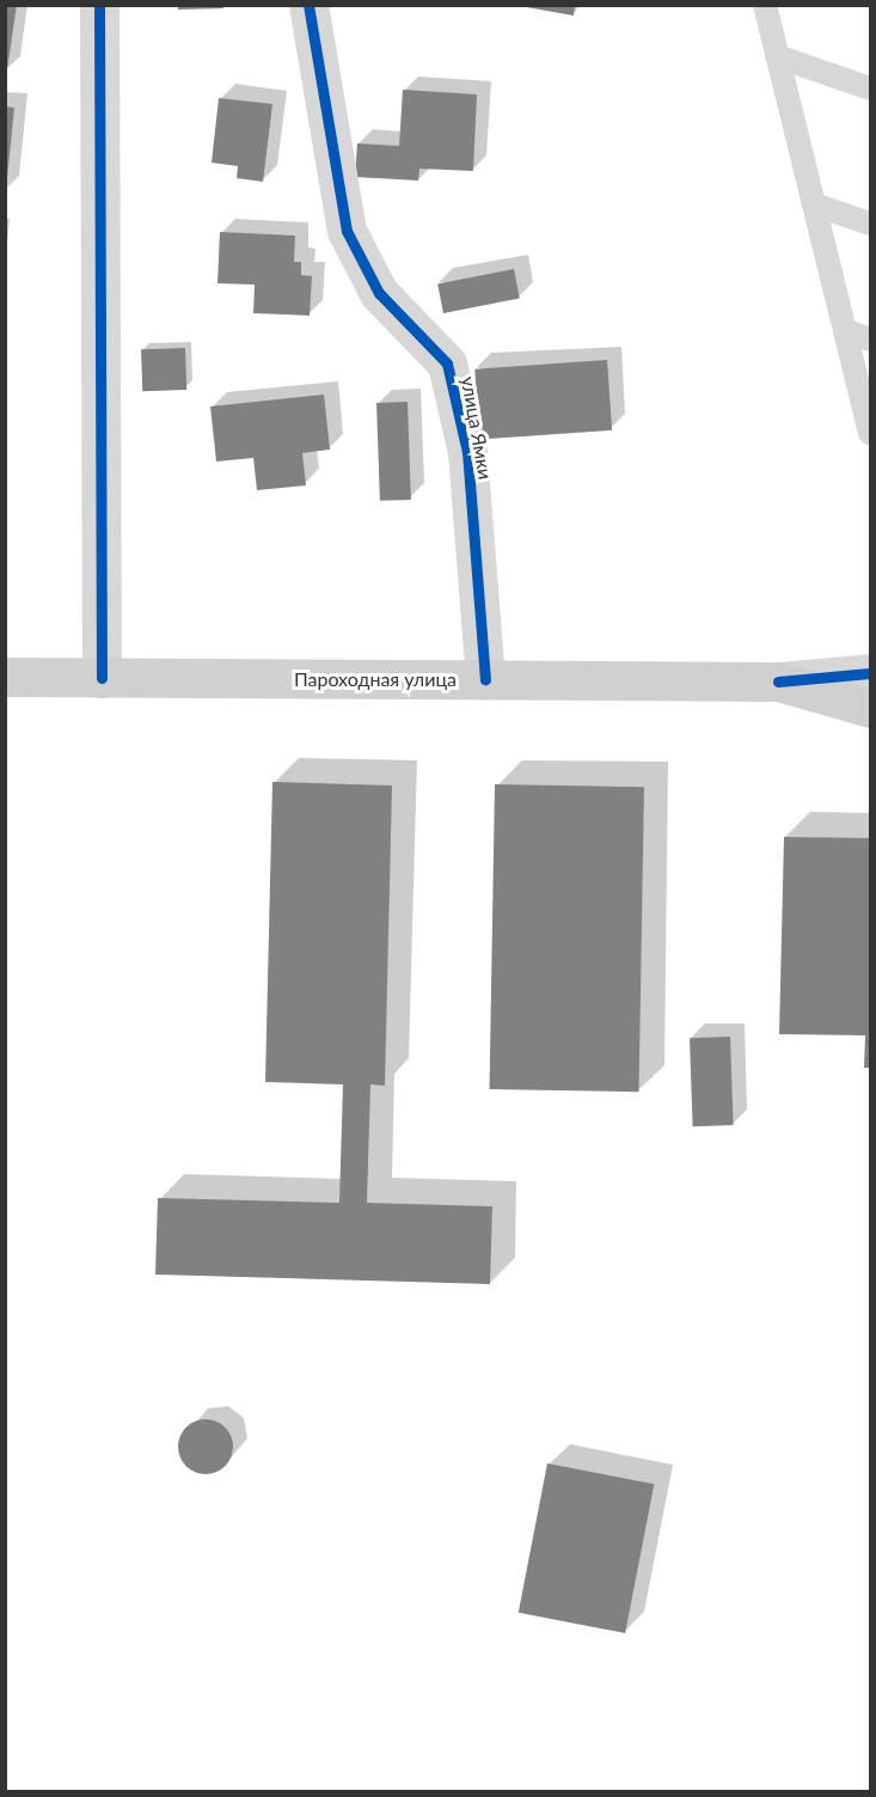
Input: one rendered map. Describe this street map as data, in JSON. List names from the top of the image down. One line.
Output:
{"streets":{"main road":["Пароходная улица"],"street":["улица Ямки"]},"crossings":[["улица Ямки","Пароходная улица"]]}
